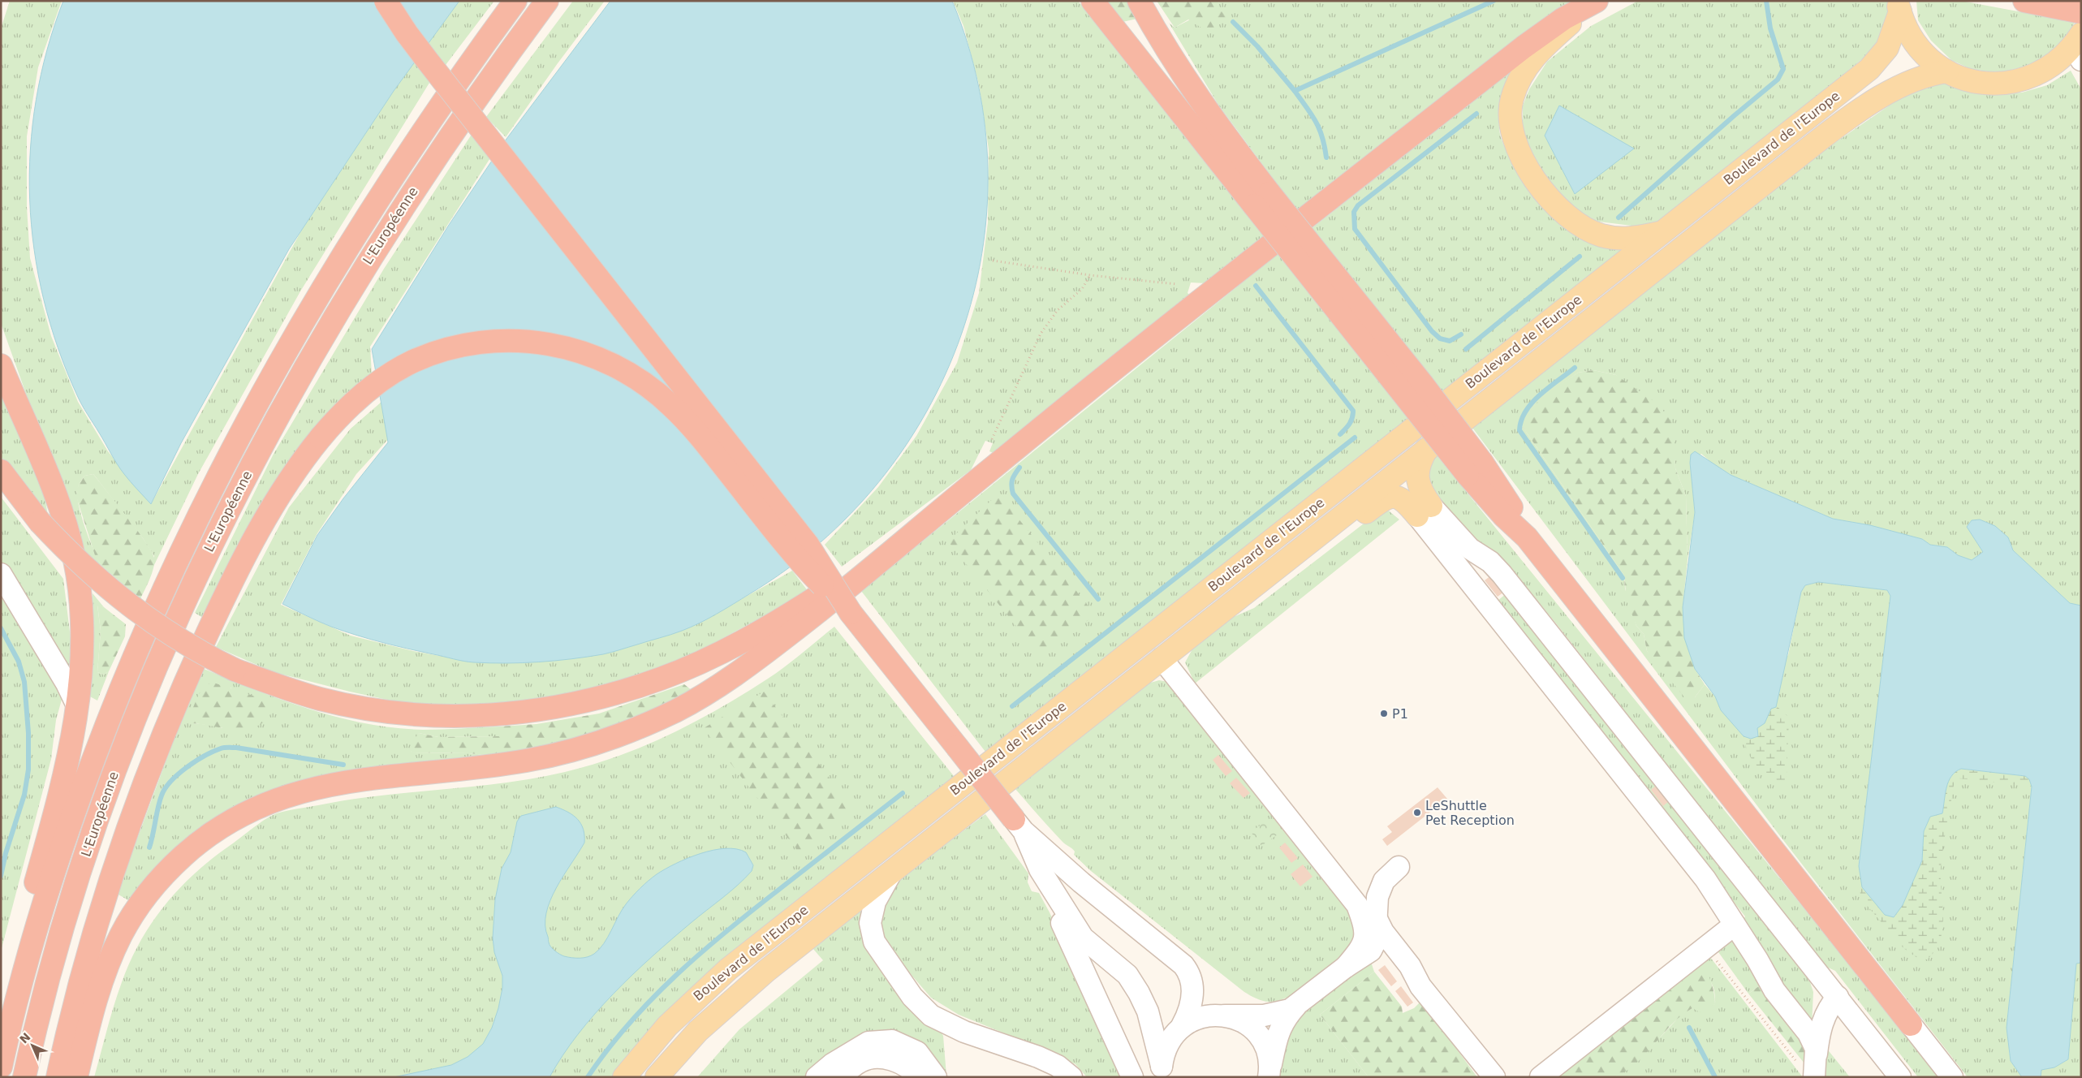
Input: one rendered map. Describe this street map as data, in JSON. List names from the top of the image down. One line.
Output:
{"streets":{"highway":["L'Européenne"],"main road":["Boulevard de l'Europe"]},"places":["P1","LeShuttle Pet Reception"],"north":"top left"}
